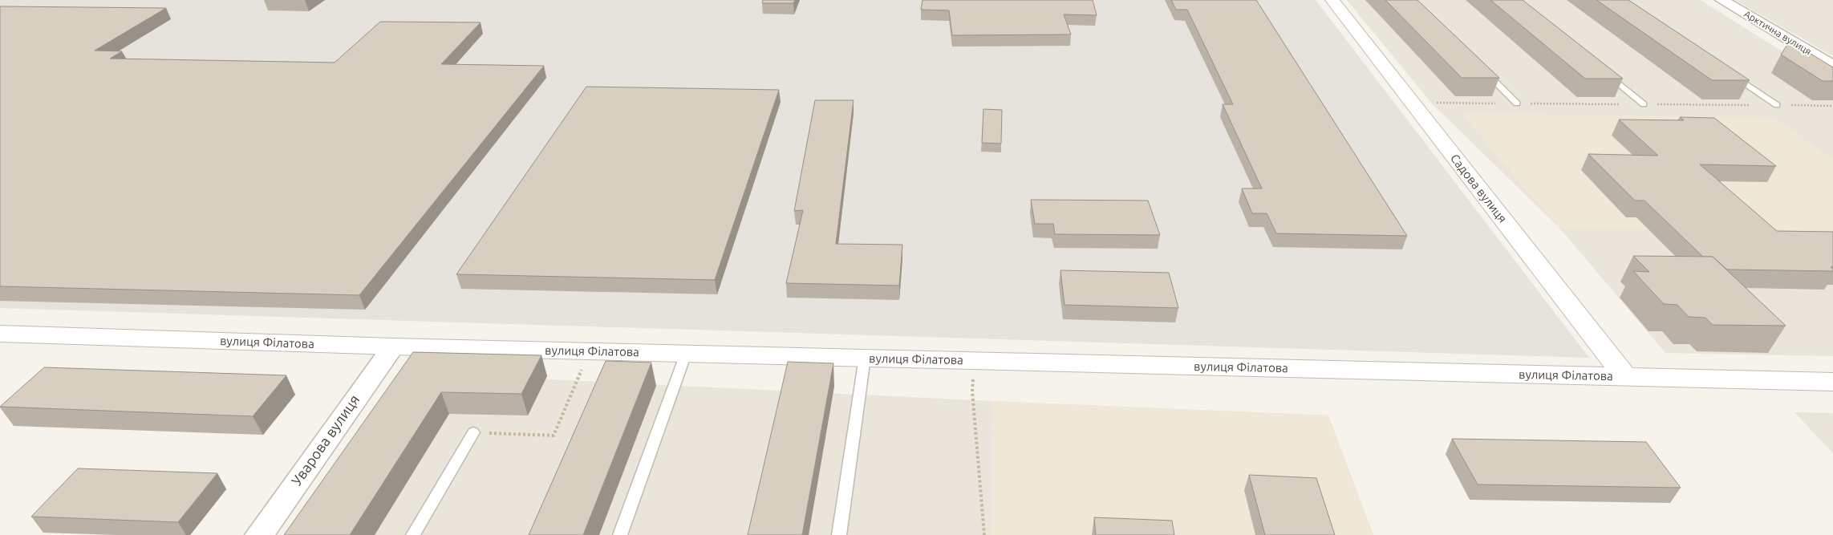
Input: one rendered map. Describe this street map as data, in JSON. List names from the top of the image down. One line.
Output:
{"streets":{"street":["Арктична вулиця","Садова вулиця","вулиця Філатова","Уварова вулиця"]},"crossings":[["Садова вулиця","вулиця Філатова"],["вулиця Філатова","Уварова вулиця"]]}
